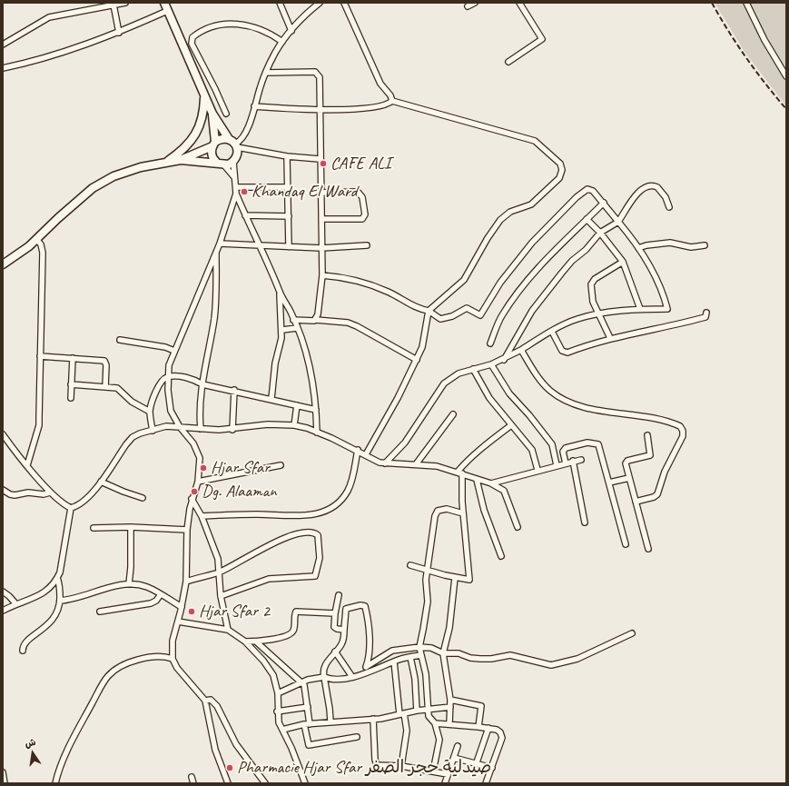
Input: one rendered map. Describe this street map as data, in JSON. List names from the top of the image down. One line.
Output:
{"places":["CAFE ALI","Khandaq El Ward","Hjar Sfar","Dg. Alaaman","Hjar Sfar 2","Pharmacie Hjar Sfar صيدلية حجر الصفر"],"north":"top"}
